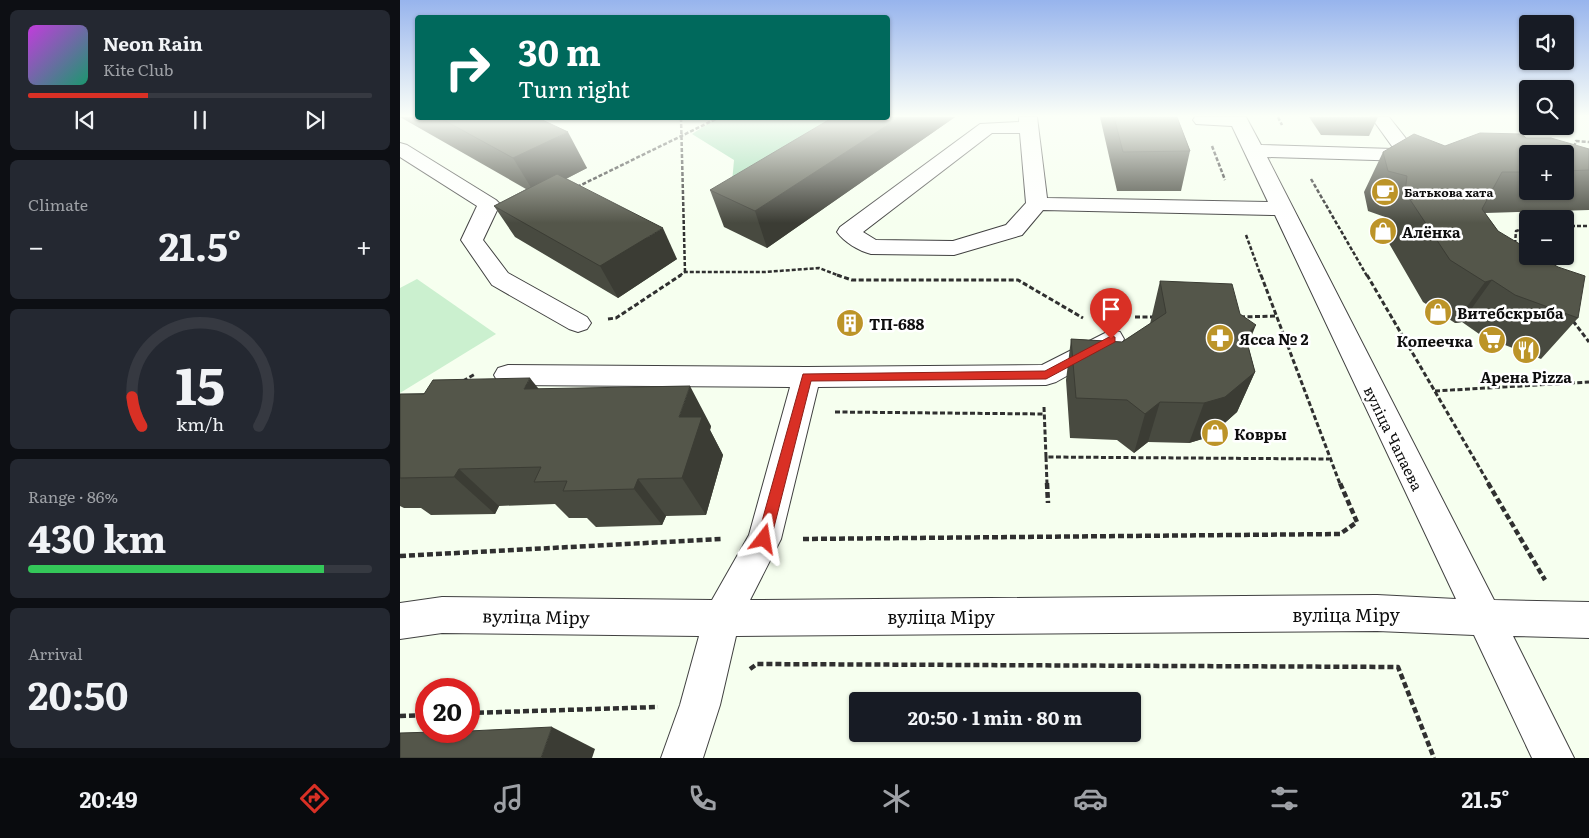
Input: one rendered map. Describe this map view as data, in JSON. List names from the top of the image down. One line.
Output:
{"streets":{"street":["вуліца Чапаева","вуліца Міру"]},"crossings":[["вуліца Чапаева","вуліца Міру"]],"places":{"cafe":["Батькова хата"],"shop":["Алёнка","Витебскрыба","Ковры"],"building":["ТП-688"],"pharmacy":["Ясса № 2"],"supermarket":["Копеечка"],"restaurant":["Арена Pizza"]},"page":{"map_buttons":["+","−"],"turn":["30 m","Turn right"],"song":["Neon Rain","Kite Club"],"tile":["Climate",["Range · 86%","430 km"],["Arrival","20:50"]],"heat":["−","21.5°","+"],"limit":"20","trip":"20:50 · 1 min · 80 m","tabs":["20:49","21.5°"],"gauge":["15","km/h"]}}
